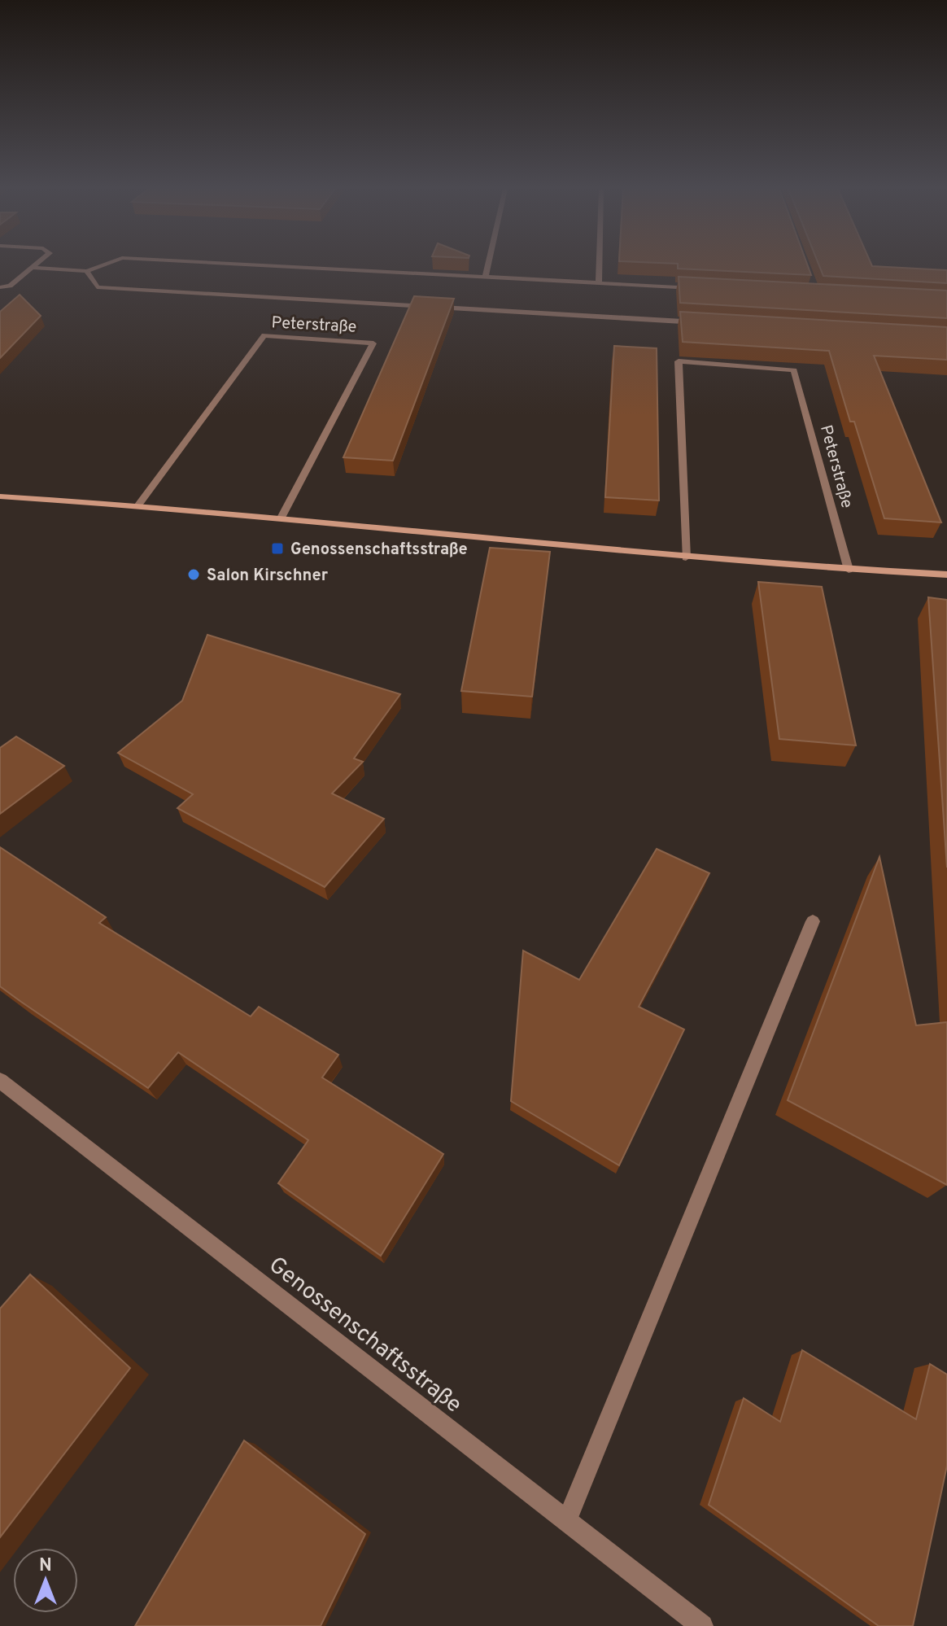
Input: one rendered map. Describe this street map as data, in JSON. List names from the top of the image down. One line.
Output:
{"streets":{"street":["Peterstraße","Genossenschaftsstraße"]},"places":{"transit":["Genossenschaftsstraße"],"other":["Salon Kirschner"]},"north":"top"}
